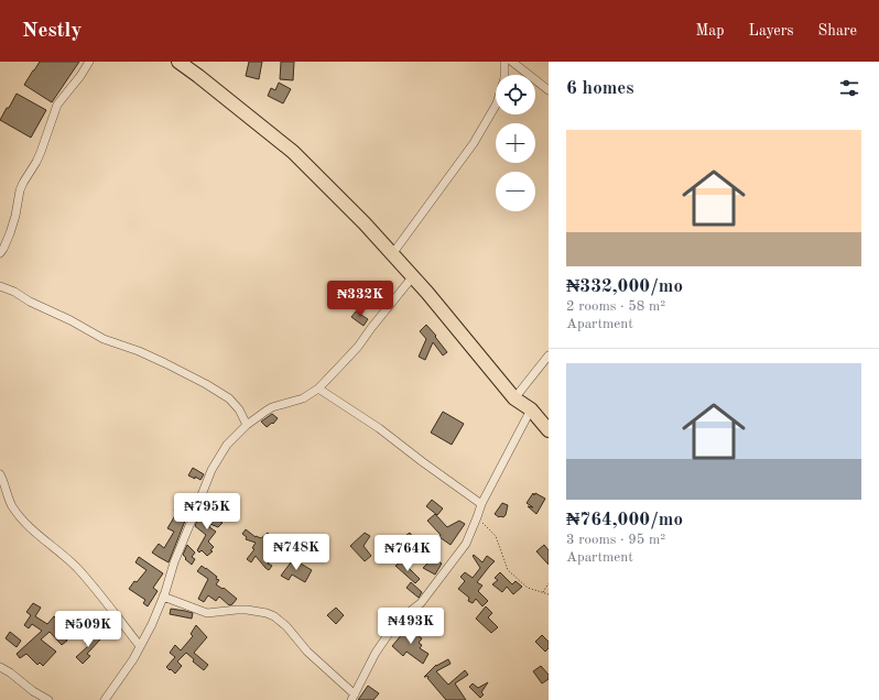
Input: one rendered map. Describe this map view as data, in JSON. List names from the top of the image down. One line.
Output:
{"page":{"header":"Nestly","nav":["Map","Layers","Share"],"heading":"6 homes","map_buttons":["+","−"],"list":[{"name":"₦332,000/mo","note":"2 rooms · 58 m² · Apartment"},{"name":"₦764,000/mo","note":"3 rooms · 95 m² · Apartment"}],"price":["₦332K","₦795K","₦748K","₦764K","₦493K","₦509K"]}}
